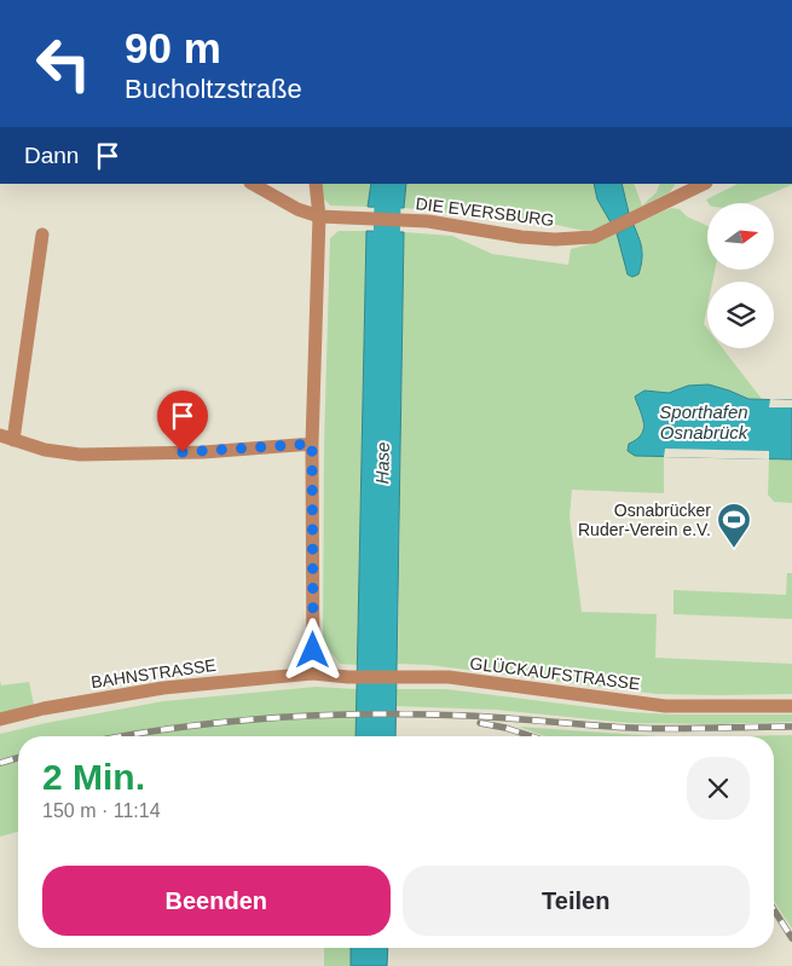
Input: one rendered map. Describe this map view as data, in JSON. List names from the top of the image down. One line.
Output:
{"streets":{"street":["DIE EVERSBURG","BAHNSTRASSE","GLÜCKAUFSTRASSE"]},"crossings":[["BAHNSTRASSE","GLÜCKAUFSTRASSE"]],"water":["Sporthafen Osnabrück","Hase"],"places":{"sports":["Osnabrücker Ruder-Verein e.V."]},"north":"right","page":{"turn":["90 m","Bucholtzstraße"],"then":"Dann","heading":["2 Min.","150 m · 11:14"],"buttons":["Beenden","Teilen"]}}
